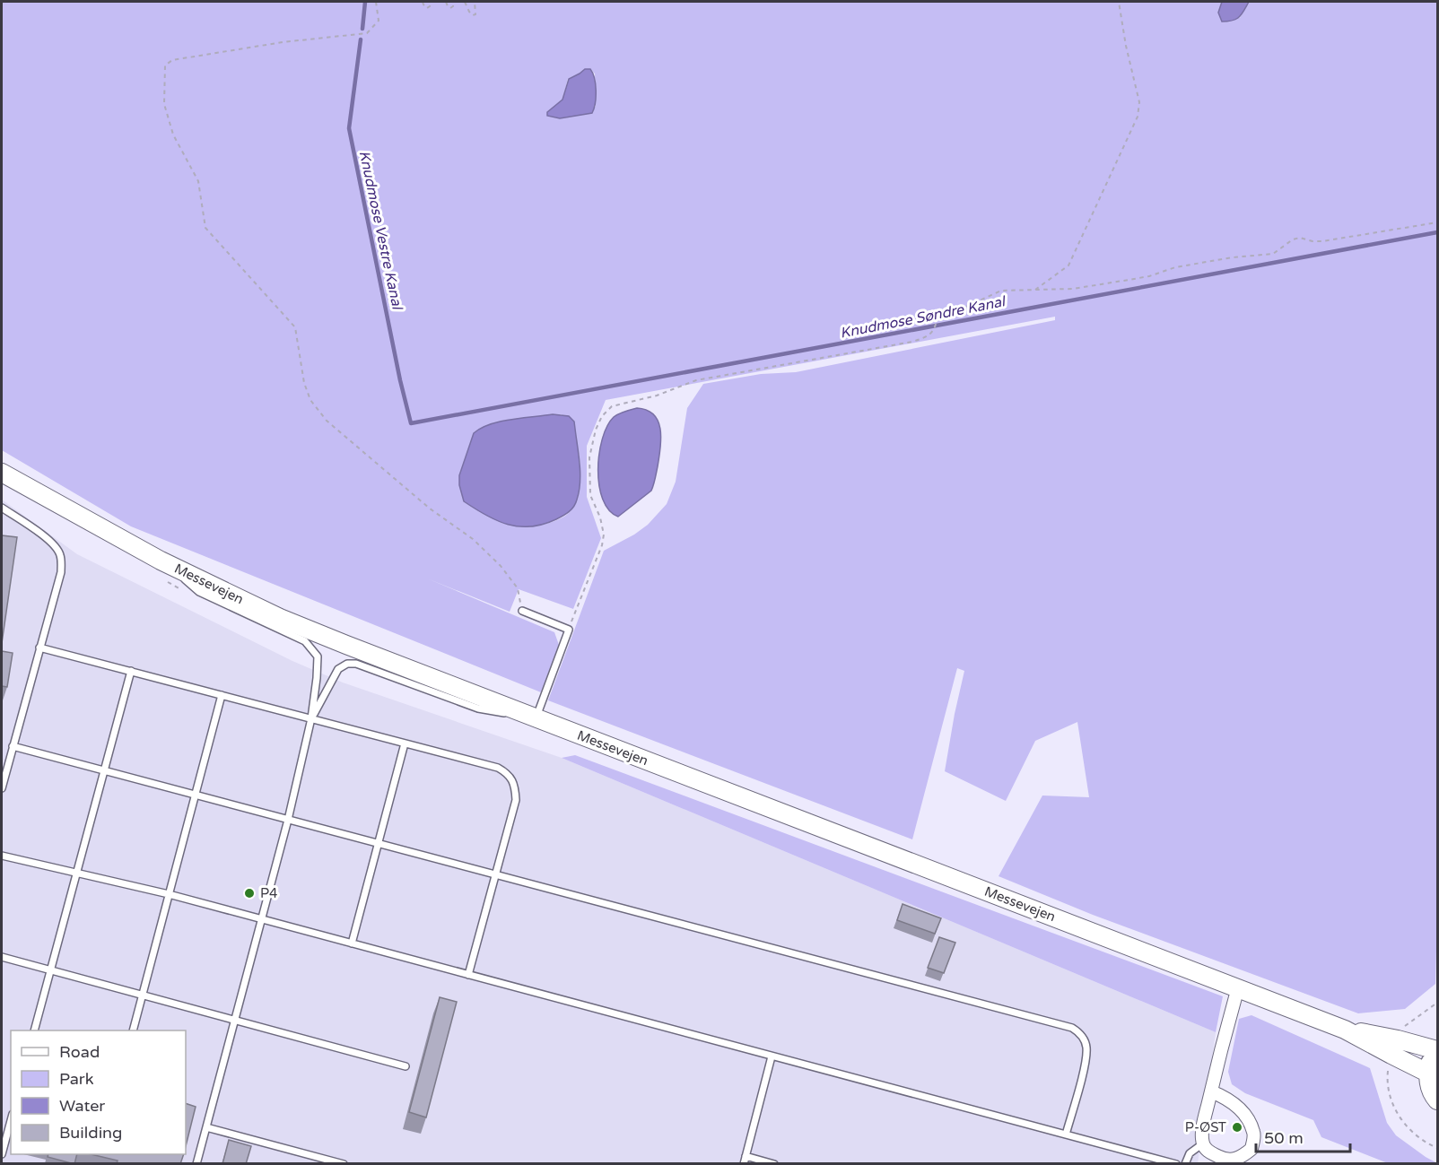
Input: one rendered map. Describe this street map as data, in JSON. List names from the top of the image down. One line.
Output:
{"streets":{"main road":["Messevejen"]},"water":["Knudmose Vestre Kanal","Knudmose Søndre Kanal"],"places":["P4","P-ØST"],"legend":["Road","Park","Water","Building"],"scale_bar":"50 m"}
